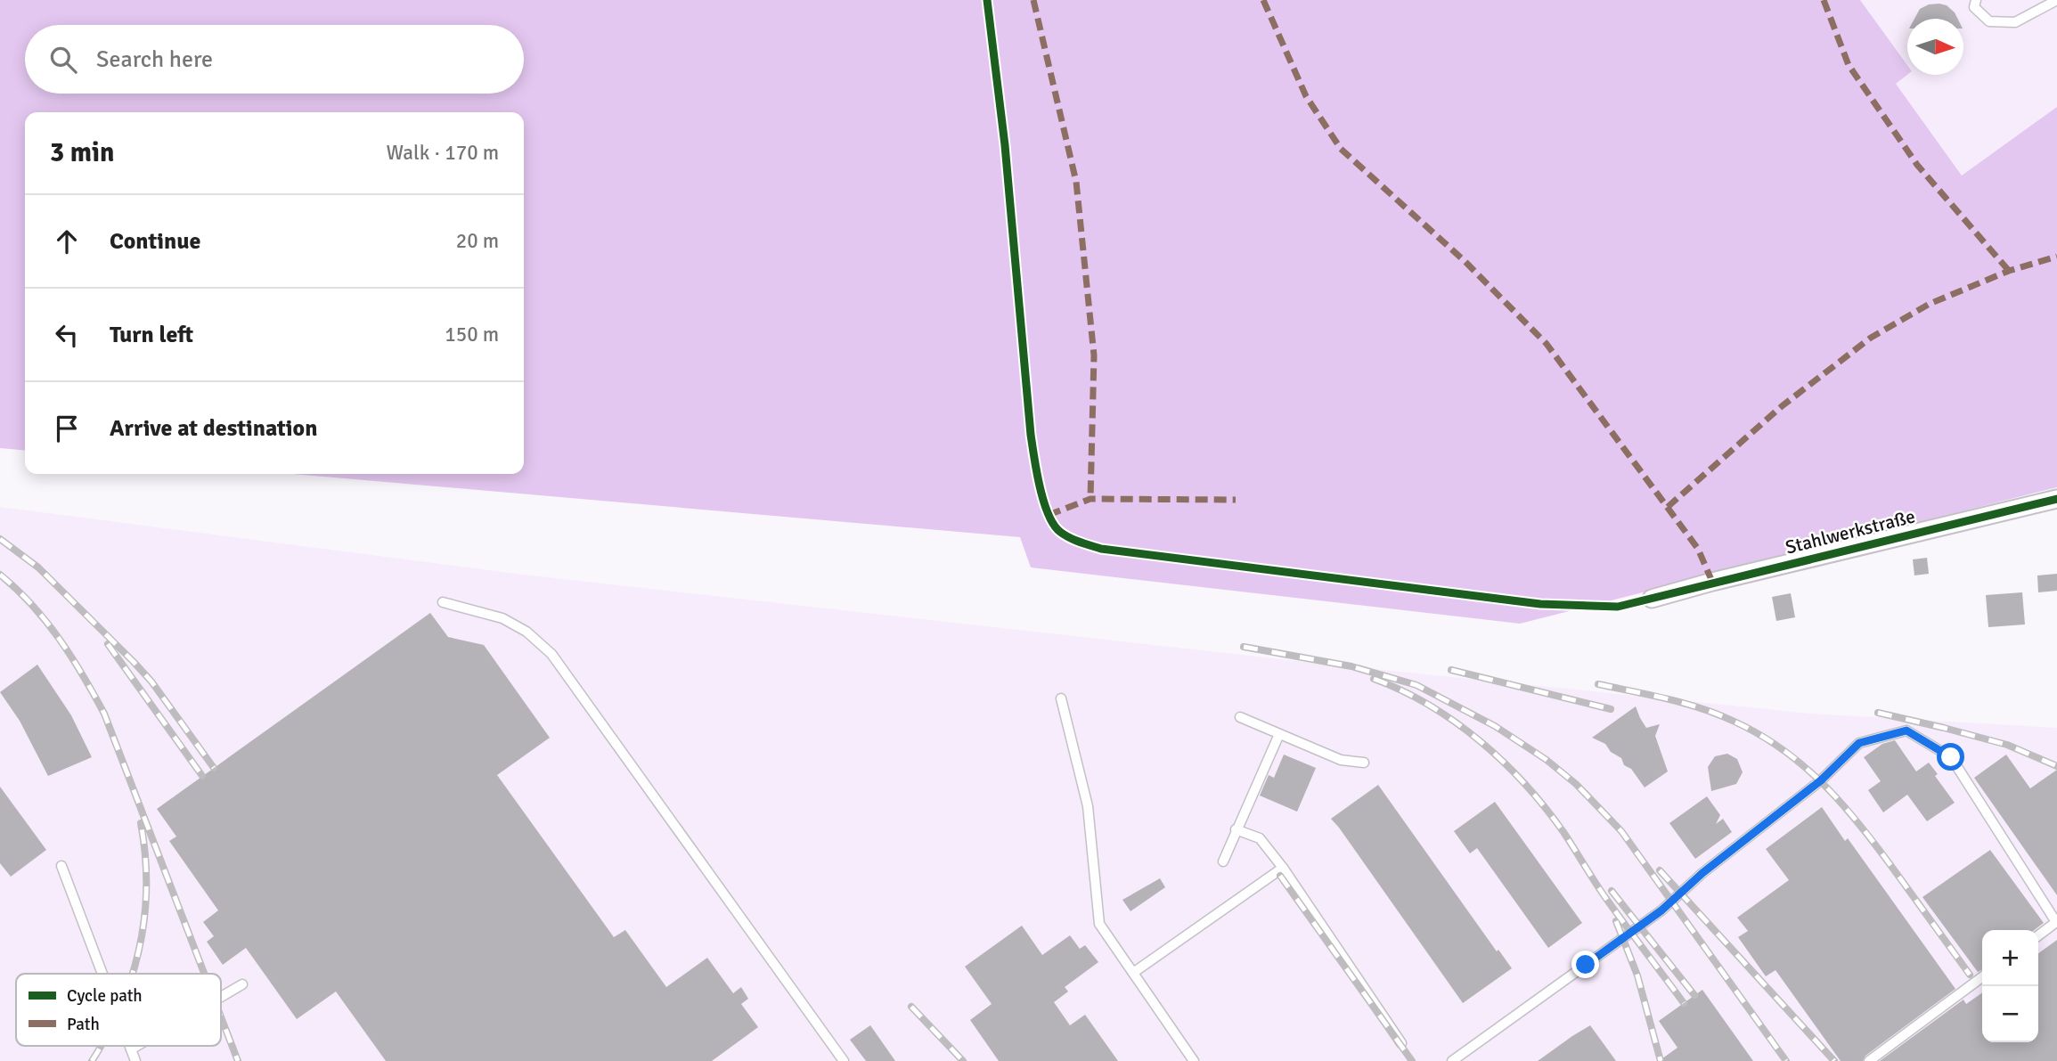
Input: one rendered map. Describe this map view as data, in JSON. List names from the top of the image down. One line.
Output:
{"streets":{"street":["Stahlwerkstraße"]},"legend":["Cycle path","Path"],"north":"right","page":{"search":"Search here","heading":["3 min","Walk · 170 m"],"list":[["Continue","20 m"],["Turn left","150 m"],"Arrive at destination"],"map_buttons":["+","−"]}}
